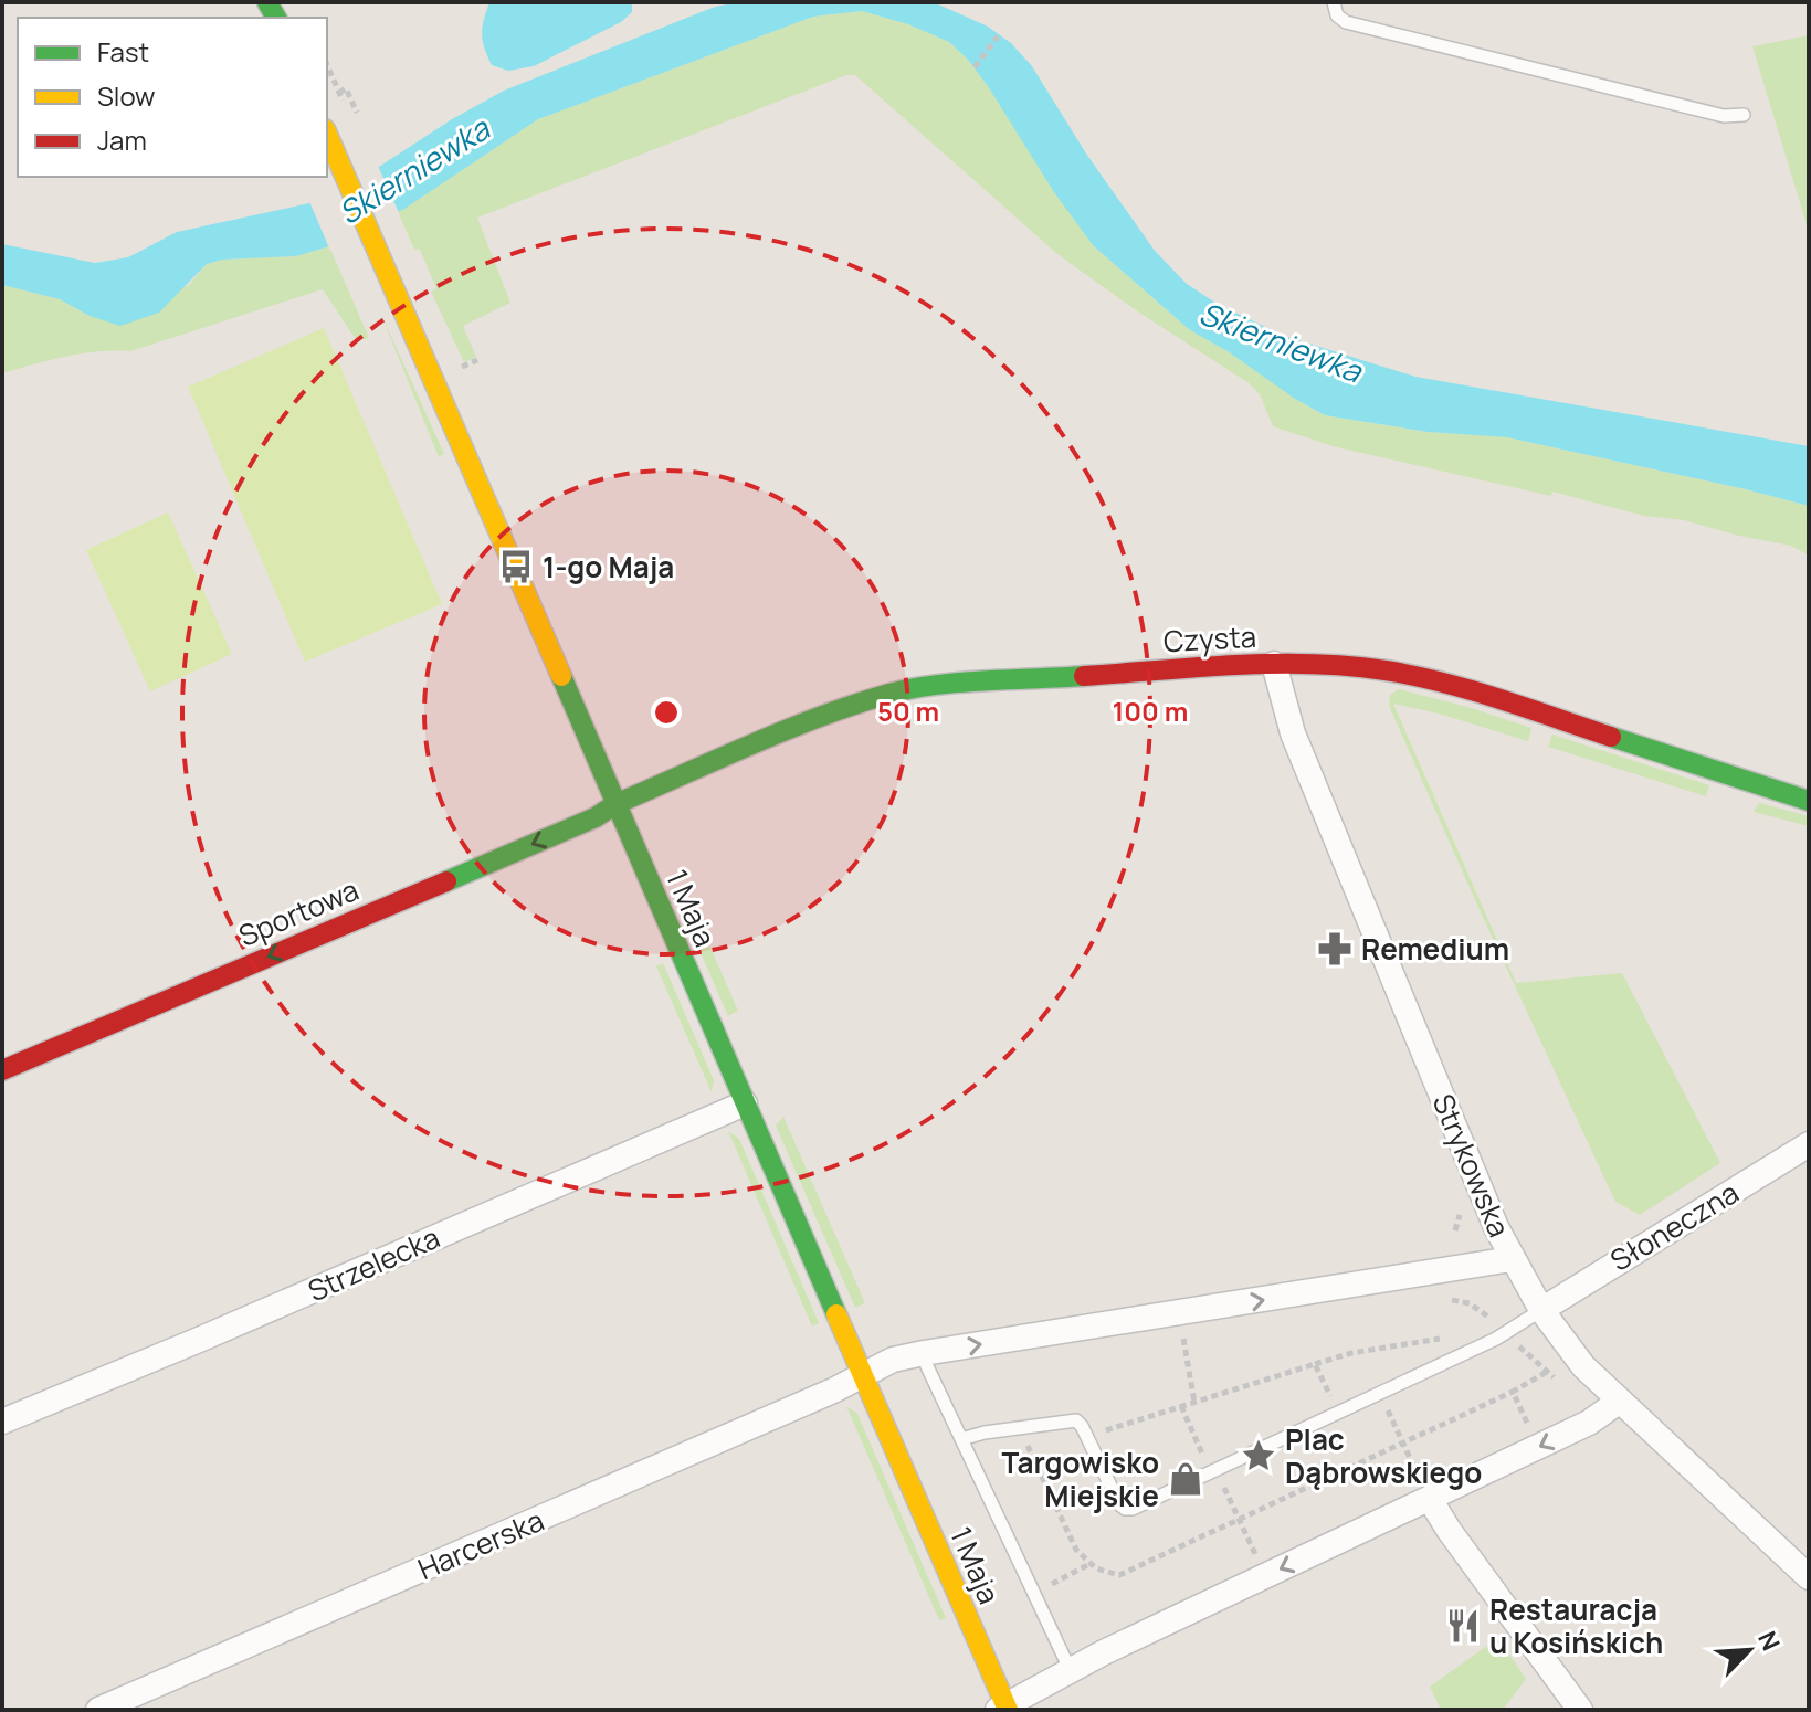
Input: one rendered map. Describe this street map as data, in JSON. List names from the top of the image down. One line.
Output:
{"streets":{"street":["Czysta","1 Maja","Sportowa","Strykowska","Słoneczna","Strzelecka","Harcerska"]},"crossings":[["Czysta","1 Maja"],["Czysta","Sportowa"],["Czysta","Strykowska"],["1 Maja","Sportowa"],["1 Maja","Strzelecka"],["1 Maja","Harcerska"],["Strykowska","Słoneczna"]],"one_way":["Sportowa"],"water":["Skierniewka"],"places":{"bus stop":["1-go Maja"],"pharmacy":["Remedium"],"place":["Plac Dąbrowskiego"],"shop":["Targowisko Miejskie"],"restaurant":["Restauracja u Kosińskich"]},"legend":["Fast","Slow","Jam"],"north":"top right","rings":["50 m","100 m"]}
